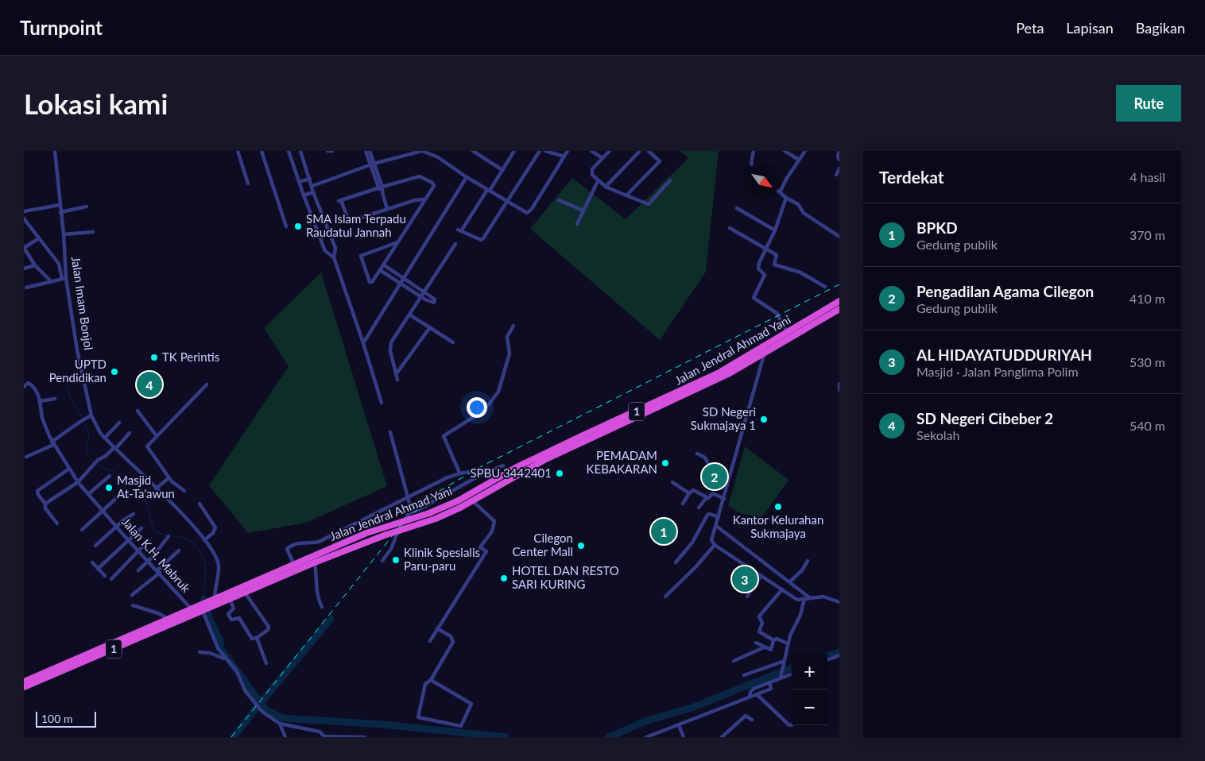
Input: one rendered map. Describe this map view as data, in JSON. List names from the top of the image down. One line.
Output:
{"streets":{"highway":["Jalan Jendral Ahmad Yani","1"],"street":["Jalan Imam Bonjol","Jalan K.H. Mabruk"]},"crossings":[["Jalan Imam Bonjol","Jalan Jendral Ahmad Yani"],["Jalan Jendral Ahmad Yani","Jalan K.H. Mabruk"]],"places":["SMA Islam Terpadu Raudatul Jannah","TK Perintis","UPTD Pendidikan","SD Negeri Sukmajaya 1","PEMADAM KEBAKARAN","SPBU 3442401","Masjid At-Ta'awun","Kantor Kelurahan Sukmajaya","Cilegon Center Mall","Klinik Spesialis Paru-paru","HOTEL DAN RESTO SARI KURING"],"scale_bar":"100 m","north":"bottom right","page":{"header":"Turnpoint","nav":["Peta","Lapisan","Bagikan"],"buttons":"Rute","title":"Lokasi kami","heading":["Terdekat","4 hasil"],"list":[{"mark":"1","name":"BPKD","note":"Gedung publik","value":"370 m"},{"mark":"2","name":"Pengadilan Agama Cilegon","note":"Gedung publik","value":"410 m"},{"mark":"3","name":"AL HIDAYATUDDURIYAH","note":"Masjid · Jalan Panglima Polim","value":"530 m"},{"mark":"4","name":"SD Negeri Cibeber 2","note":"Sekolah","value":"540 m"}],"pins":["4","2","1","3"],"map_buttons":["+","−"],"scale":"100 m"}}
